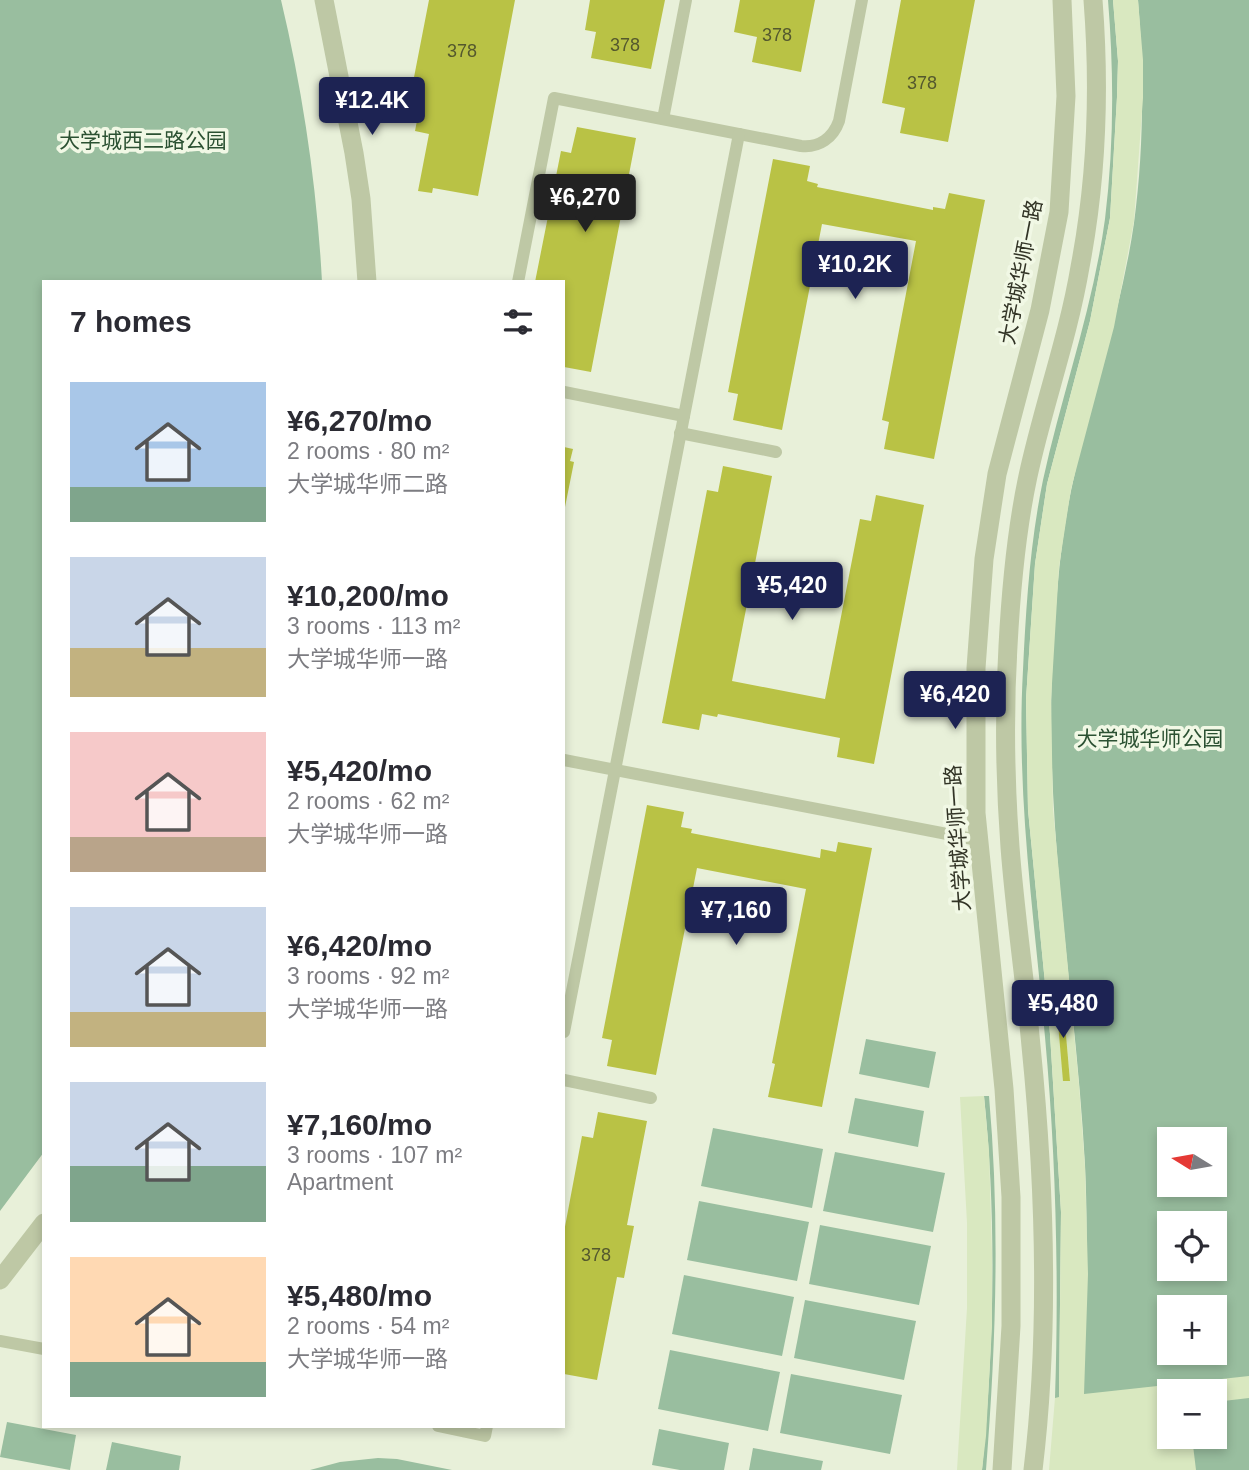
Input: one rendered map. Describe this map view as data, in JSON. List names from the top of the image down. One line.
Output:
{"streets":{"street":["大学城华师一路"]},"parks":["大学城西二路公园","大学城华师公园"],"house_numbers":["378","378","378","378","378"],"north":"left","page":{"price":["¥12.4K","¥6,270","¥10.2K","¥5,420","¥6,420","¥7,160","¥5,480"],"heading":"7 homes","list":[{"name":"¥6,270/mo","note":"2 rooms · 80 m² · 大学城华师二路"},{"name":"¥10,200/mo","note":"3 rooms · 113 m² · 大学城华师一路"},{"name":"¥5,420/mo","note":"2 rooms · 62 m² · 大学城华师一路"},{"name":"¥6,420/mo","note":"3 rooms · 92 m² · 大学城华师一路"},{"name":"¥7,160/mo","note":"3 rooms · 107 m² · Apartment"},{"name":"¥5,480/mo","note":"2 rooms · 54 m² · 大学城华师一路"}],"map_buttons":["+","−"]}}
